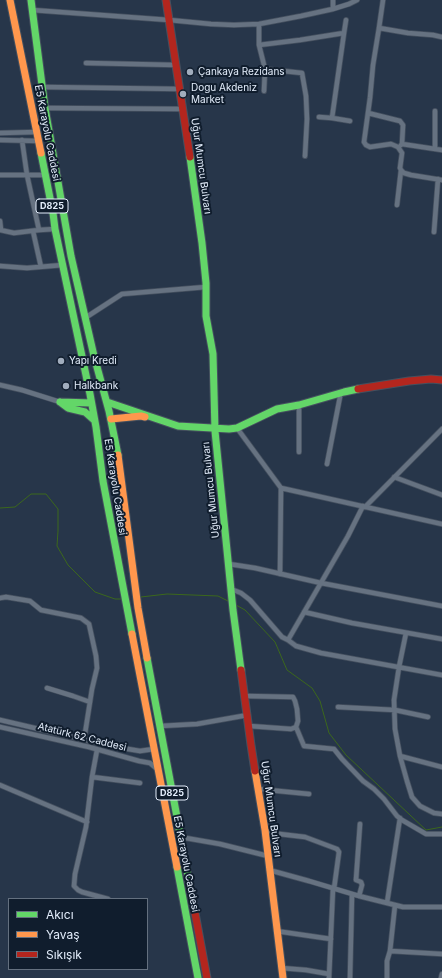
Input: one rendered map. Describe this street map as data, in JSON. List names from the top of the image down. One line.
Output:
{"streets":{"main road":["E5 Karayolu Caddesi","Uğur Mumcu Bulvarı","D825"],"street":["Atatürk 62 Caddesi"]},"crossings":[["E5 Karayolu Caddesi","Atatürk 62 Caddesi"]],"places":["Çankaya Rezidans","Dogu Akdeniz Market","Yapı Kredi","Halkbank"],"legend":["Akıcı","Yavaş","Sıkışık"]}
